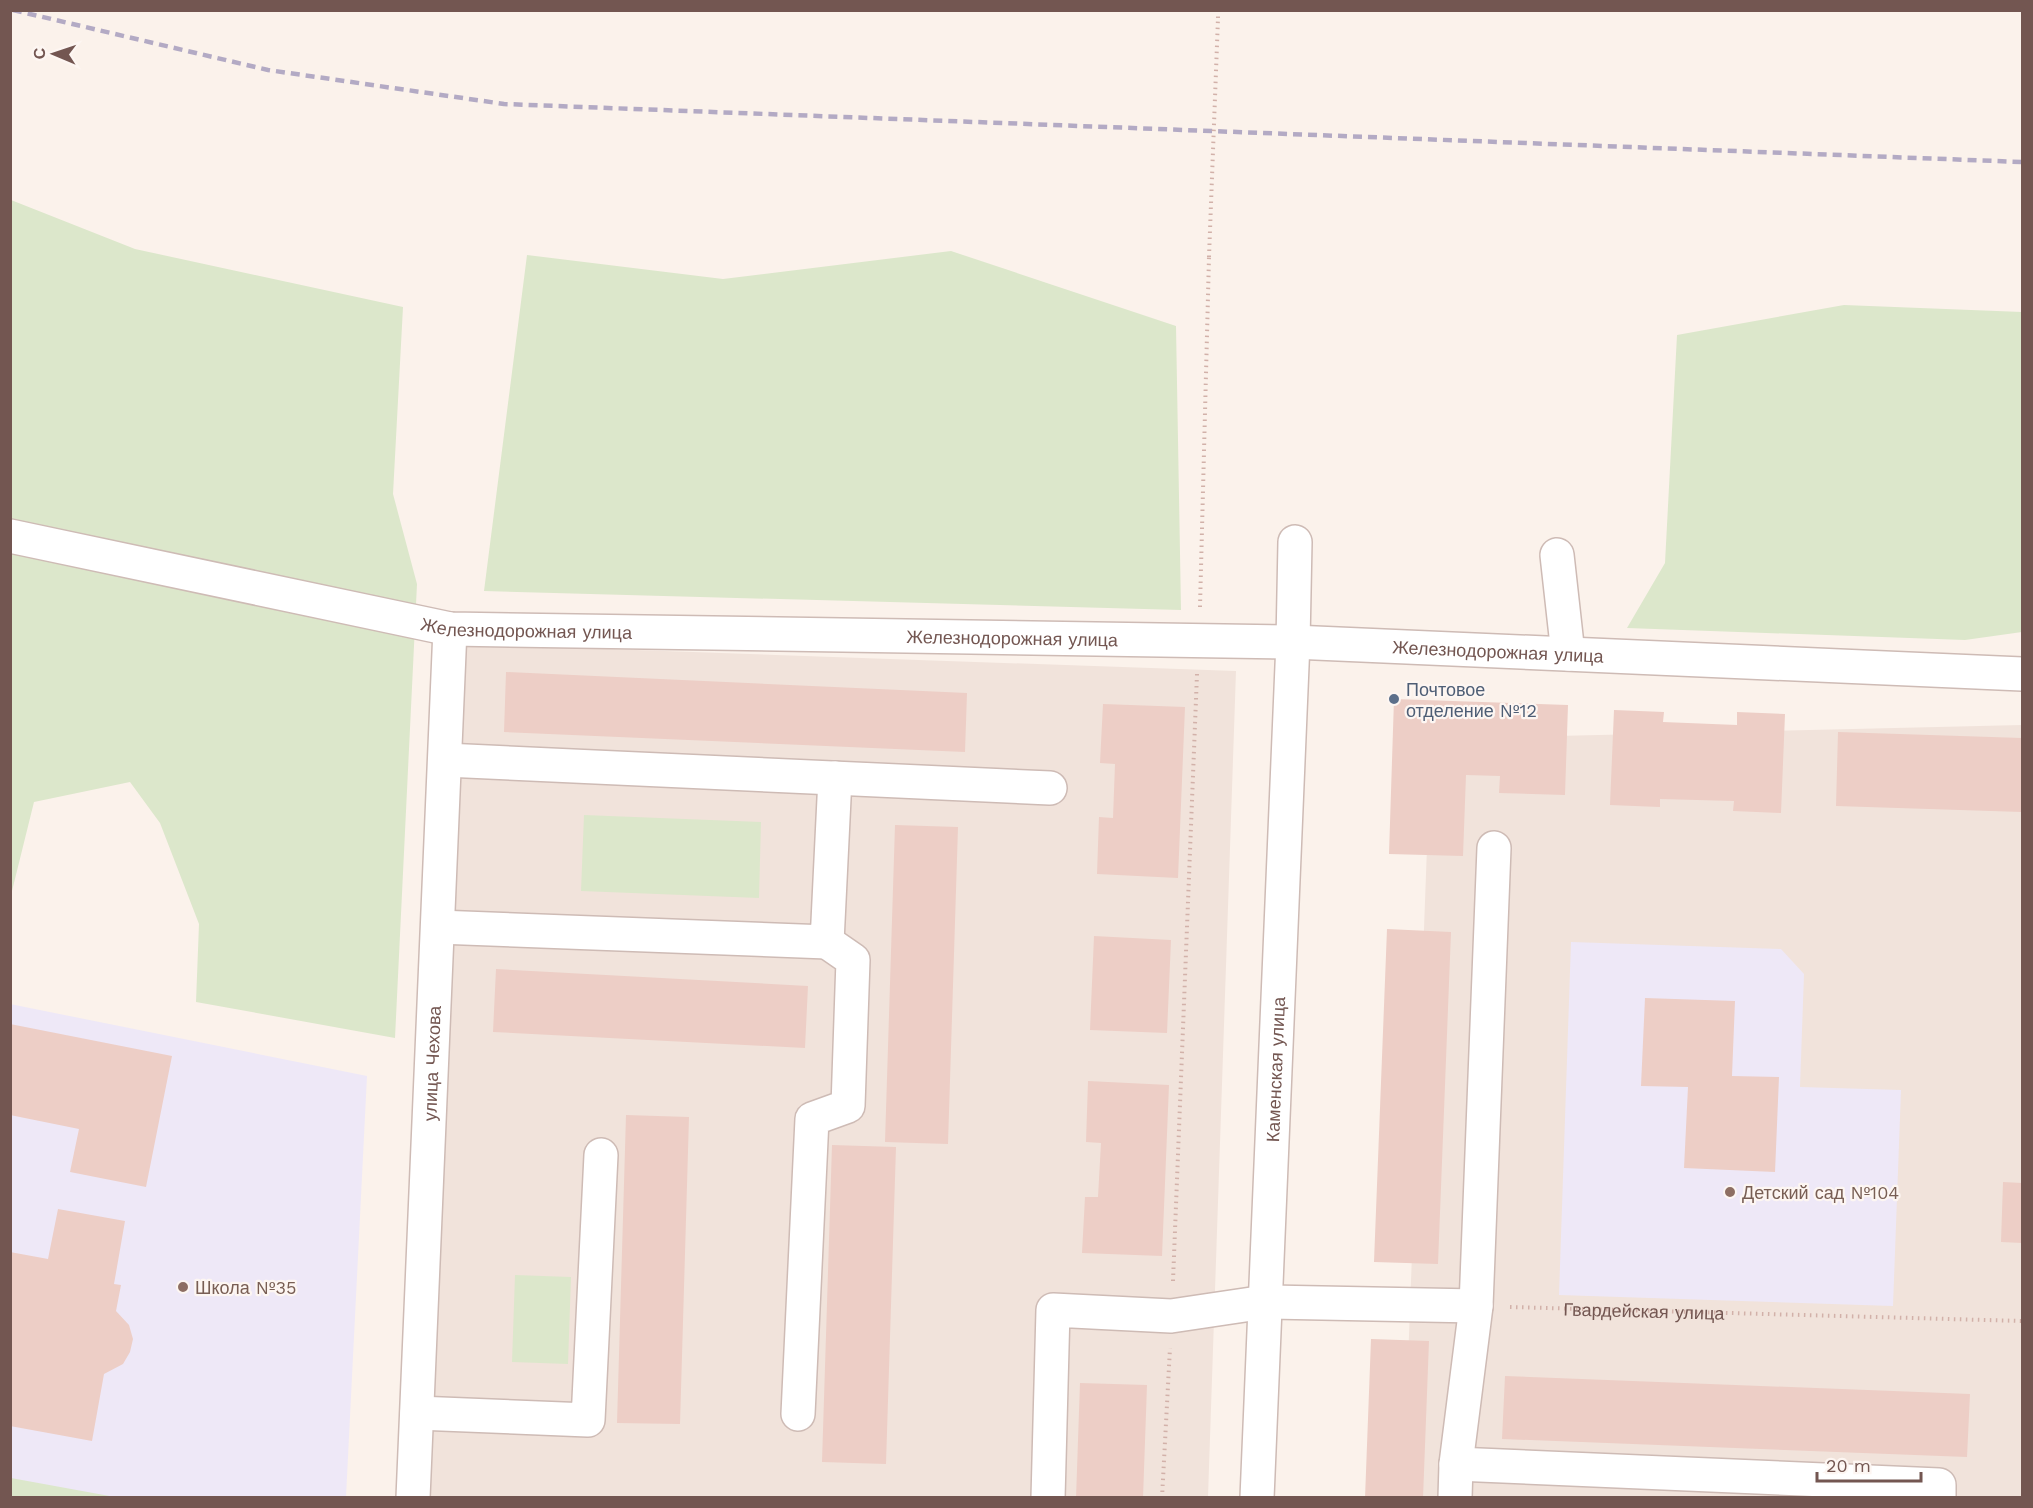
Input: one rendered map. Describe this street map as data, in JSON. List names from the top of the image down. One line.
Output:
{"streets":{"street":["Железнодорожная улица","улица Чехова","Каменская улица"],"path":["Гвардейская улица"]},"crossings":[["Железнодорожная улица","улица Чехова"],["Железнодорожная улица","Каменская улица"]],"places":["Почтовое отделение №12","Детский сад №104","Школа №35"],"scale_bar":"20 m","north":"left"}
